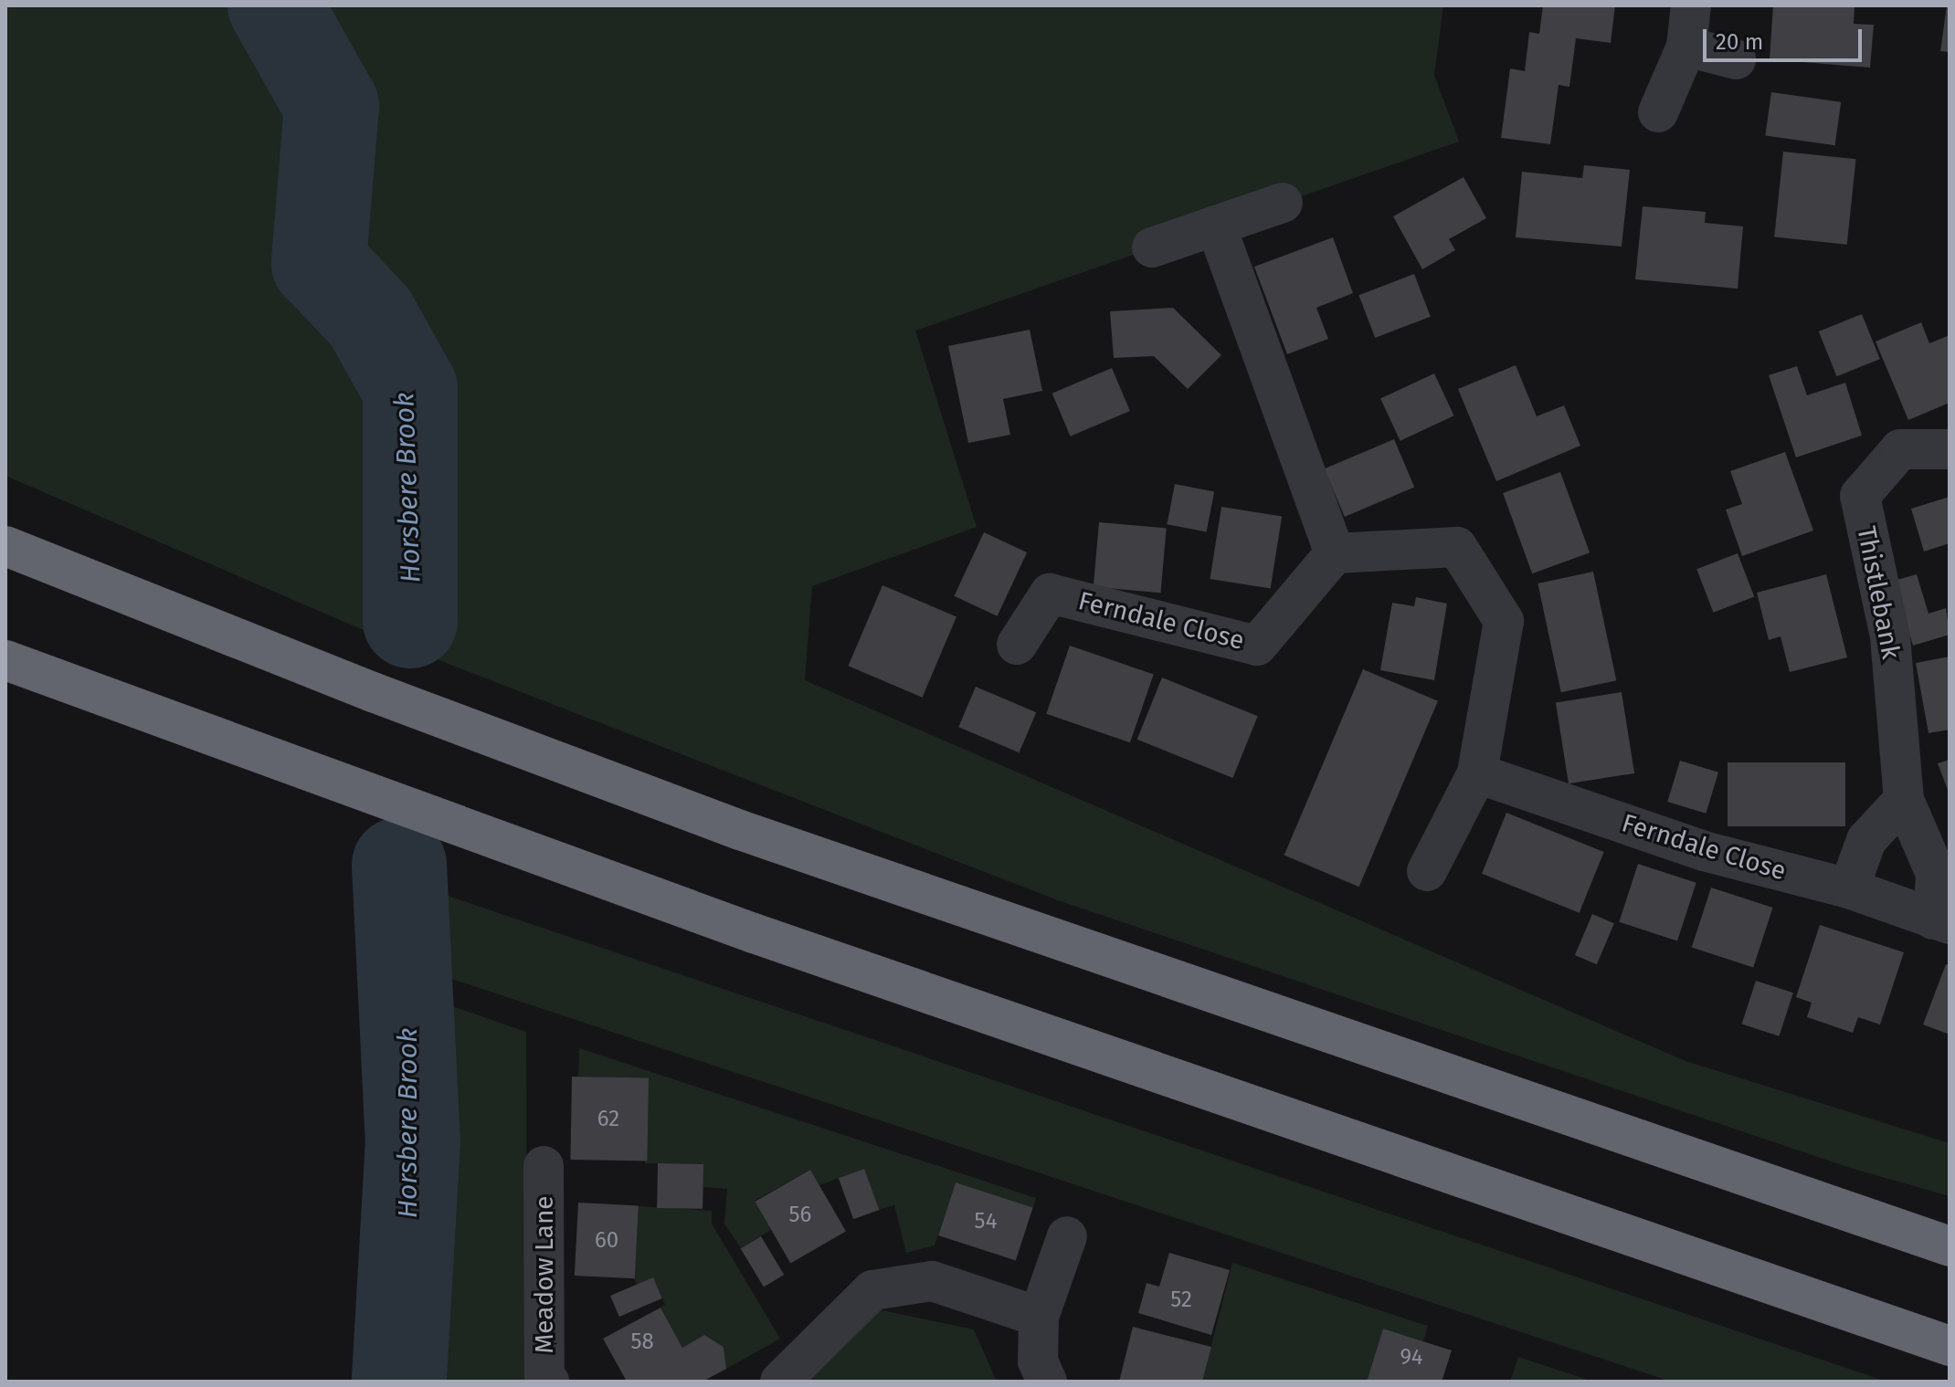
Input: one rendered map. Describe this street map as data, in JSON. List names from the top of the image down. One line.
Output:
{"streets":{"street":["Thistlebank","Ferndale Close","Meadow Lane"]},"crossings":[["Thistlebank","Ferndale Close"]],"water":["Horsbere Brook"],"house_numbers":["62","56","54","60","52","58","94"],"scale_bar":"20 m"}
